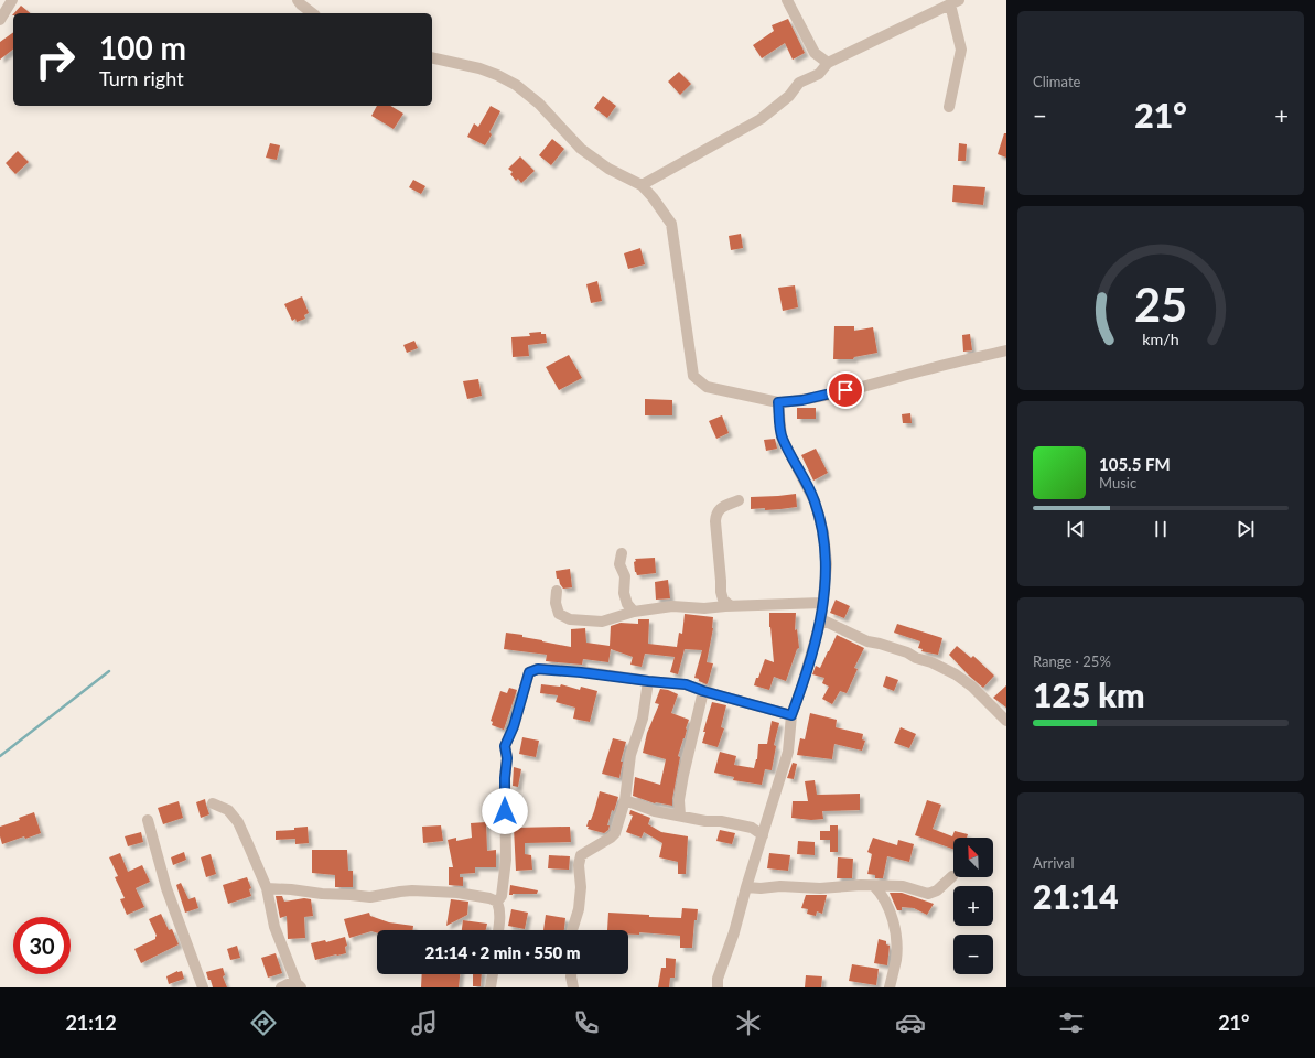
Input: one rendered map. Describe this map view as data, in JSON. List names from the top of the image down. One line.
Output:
{"north":"top left","page":{"tile":["Climate",["Range · 25%","125 km"],["Arrival","21:14"]],"turn":["100 m","Turn right"],"heat":["−","21°","+"],"song":["105.5 FM","Music"],"map_buttons":["+","−"],"limit":"30","trip":"21:14 · 2 min · 550 m","tabs":["21:12","21°"],"gauge":["25","km/h"]}}
